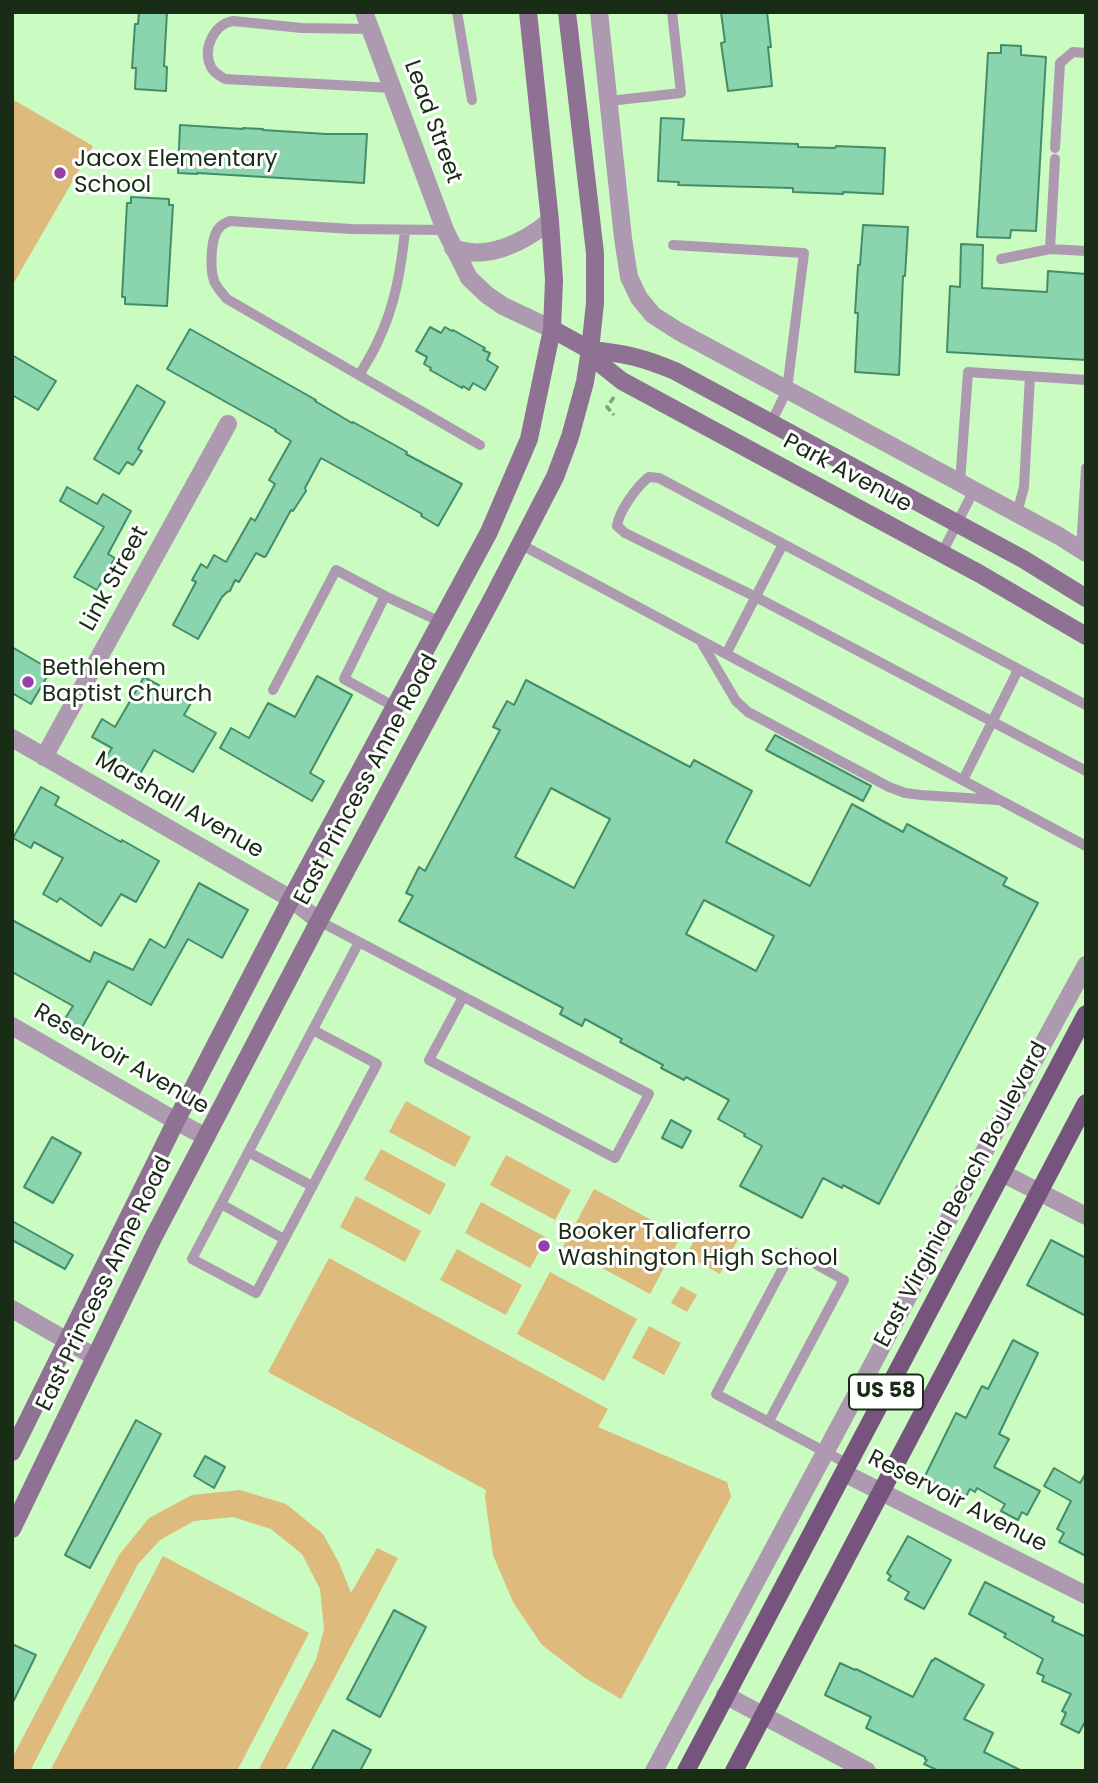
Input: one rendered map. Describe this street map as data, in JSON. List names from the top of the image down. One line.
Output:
{"streets":{"main road":["Park Avenue","East Princess Anne Road","East Virginia Beach Boulevard","US 58"],"street":["Lead Street","Link Street","Marshall Avenue","Reservoir Avenue"]},"crossings":[["Lead Street","Park Avenue"],["Lead Street","East Princess Anne Road"],["Park Avenue","East Princess Anne Road"],["Link Street","Marshall Avenue"],["East Princess Anne Road","Marshall Avenue"],["East Princess Anne Road","Reservoir Avenue"],["Reservoir Avenue","East Virginia Beach Boulevard"],["Reservoir Avenue","US 58"]],"places":["Jacox Elementary School","Bethlehem Baptist Church","Booker Taliaferro Washington High School"]}
